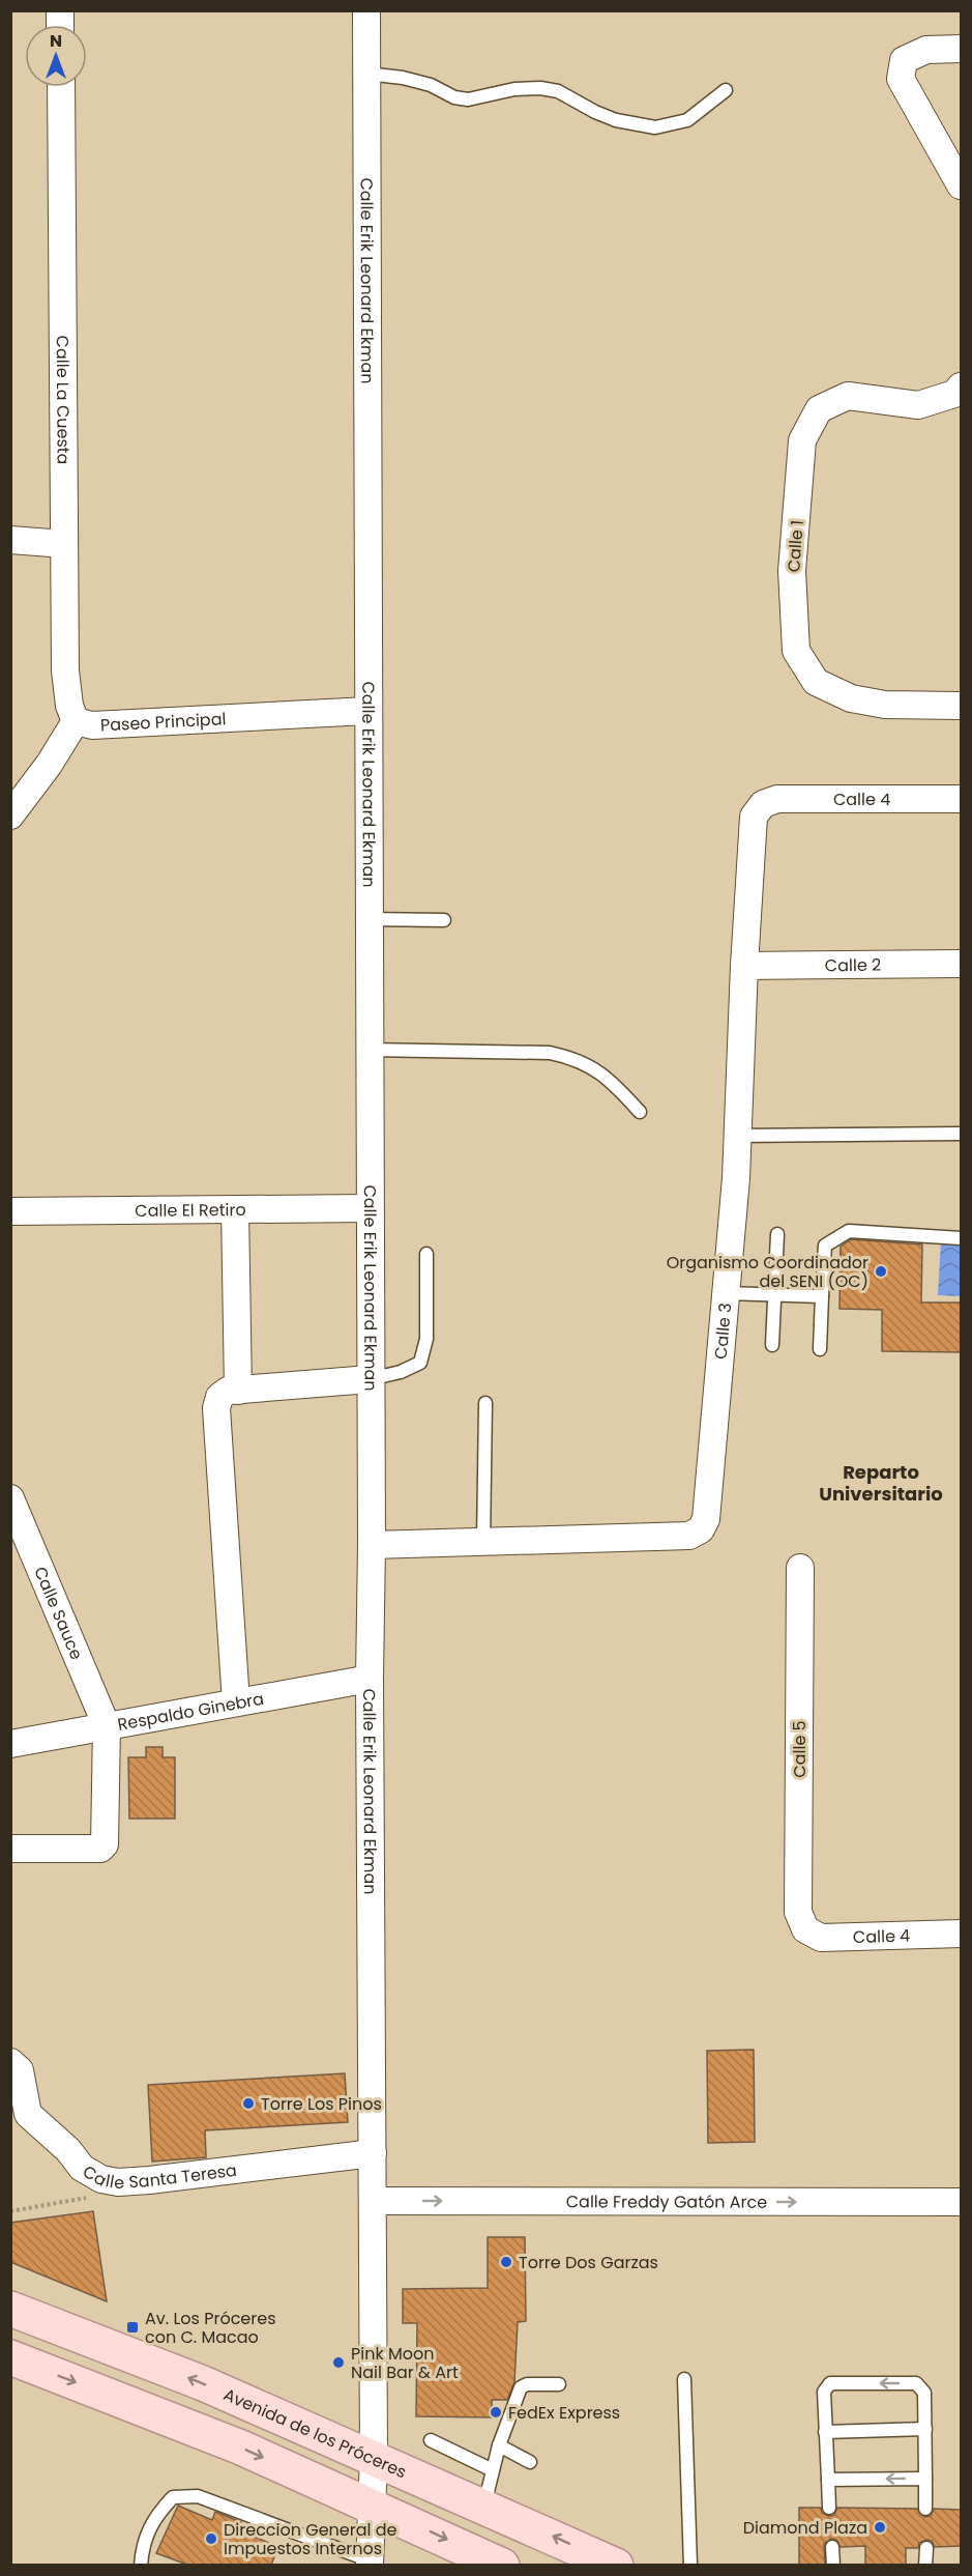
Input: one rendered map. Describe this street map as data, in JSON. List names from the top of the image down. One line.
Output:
{"streets":{"main road":["Avenida de los Próceres"],"street":["Calle Erik Leonard Ekman","Calle La Cuesta","Calle 1","Paseo Principal","Calle 4","Calle 2","Calle El Retiro","Calle 3","Calle Sauce","Respaldo Ginebra","Calle 5","Calle Santa Teresa","Calle Freddy Gatón Arce"]},"crossings":[["Calle Erik Leonard Ekman","Paseo Principal"],["Calle Erik Leonard Ekman","Calle El Retiro"],["Calle Erik Leonard Ekman","Calle 3"],["Calle Erik Leonard Ekman","Respaldo Ginebra"],["Calle Erik Leonard Ekman","Calle Santa Teresa"],["Calle Erik Leonard Ekman","Calle Freddy Gatón Arce"],["Calle Erik Leonard Ekman","Avenida de los Próceres"],["Calle La Cuesta","Paseo Principal"],["Calle 4","Calle 3"],["Calle 4","Calle 5"],["Calle 2","Calle 3"],["Calle Sauce","Respaldo Ginebra"]],"one_way":["Calle Freddy Gatón Arce"],"districts":["Reparto Universitario"],"places":{"other":["Organismo Coordinador del SENI (OC)","Torre Los Pinos","Torre Dos Garzas","Pink Moon Nail Bar & Art","FedEx Express","Diamond Plaza","Direccion General de Impuestos Internos"],"transit":["Av. Los Próceres con C. Macao"]},"north":"top"}
